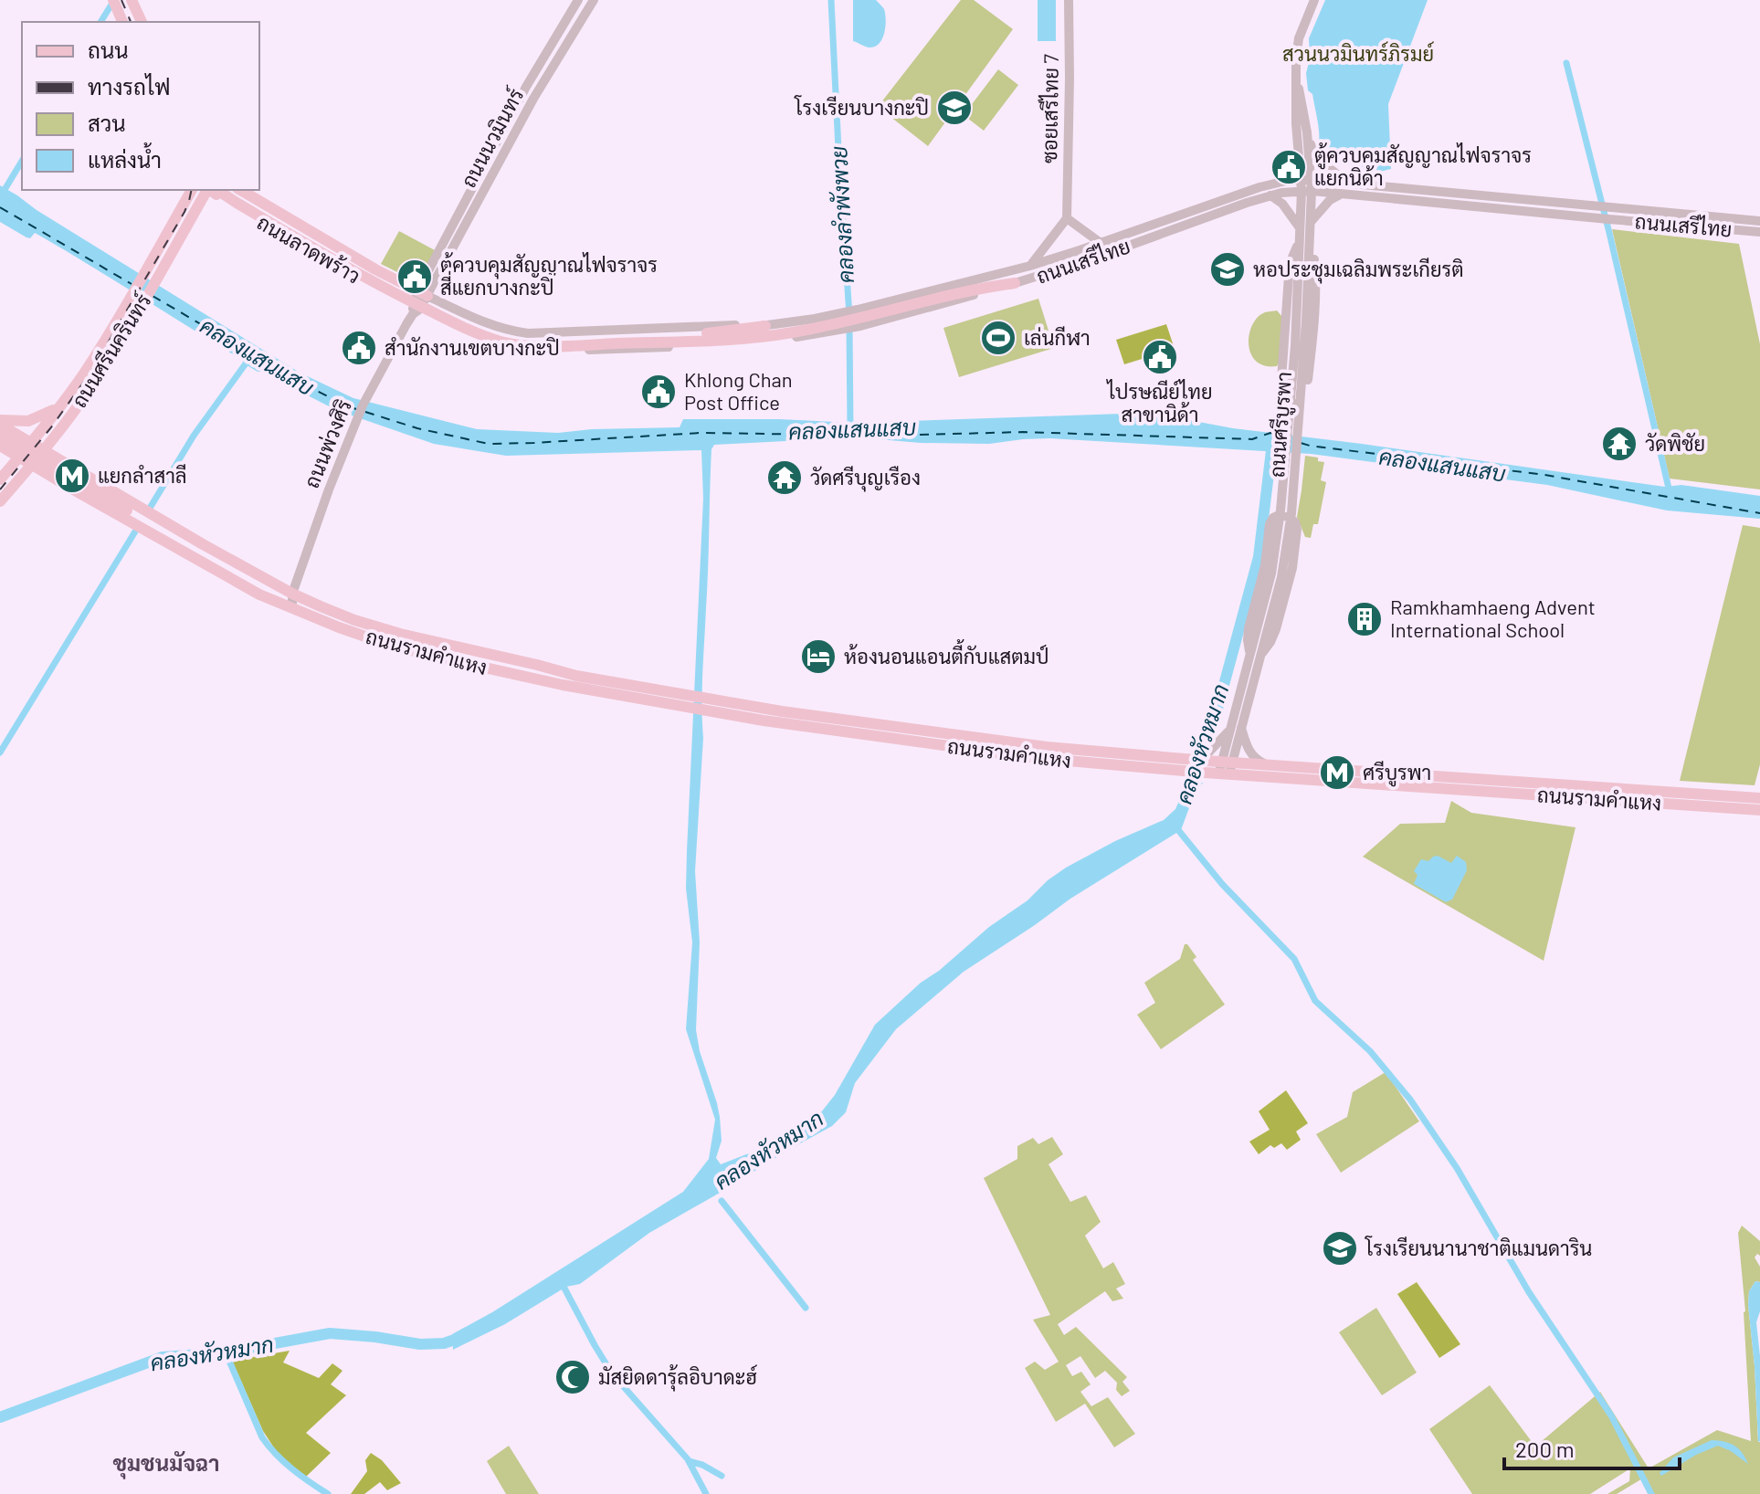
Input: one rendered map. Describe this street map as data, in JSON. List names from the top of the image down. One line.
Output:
{"streets":{"main road":["ซอยเสรีไทย 7","ถนนนวมินทร์","ถนนเสรีไทย","ถนนลาดพร้าว","ถนนศรีนครินทร์","ถนนศรีบูรพา","ถนนพ่วงศิริ","ถนนรามคำแหง"]},"crossings":[["ถนนนวมินทร์","ถนนเสรีไทย"],["ถนนนวมินทร์","ถนนลาดพร้าว"],["ถนนนวมินทร์","ถนนพ่วงศิริ"],["ถนนเสรีไทย","ถนนลาดพร้าว"],["ถนนเสรีไทย","ถนนศรีบูรพา"],["ถนนเสรีไทย","ถนนพ่วงศิริ"],["ถนนลาดพร้าว","ถนนพ่วงศิริ"],["ถนนศรีนครินทร์","ถนนรามคำแหง"],["ถนนศรีบูรพา","ถนนรามคำแหง"],["ถนนพ่วงศิริ","ถนนรามคำแหง"]],"districts":["ชุมชนมัจฉา"],"water":["คลองลำพังพวย","คลองแสนแสบ","คลองหัวหมาก"],"parks":["สวนนวมินทร์ภิรมย์"],"places":{"school or university":["โรงเรียนบางกะปิ","หอประชุมเฉลิมพระเกียรติ","โรงเรียนนานาชาติแมนดาริน"],"public building":["ตู้ควบคุมสัญญาณไฟจราจร แยกนิด้า","ตู้ควบคุมสัญญาณไฟจราจร สี่แยกบางกะปิ","สำนักงานเขตบางกะปิ","ไปรษณีย์ไทย สาขานิด้า","Khlong Chan Post Office"],"sports":["เล่นกีฬา"],"temple":["วัดพิชัย","วัดศรีบุญเรือง"],"metro station":["แยกลำสาลี","ศรีบูรพา"],"building":["Ramkhamhaeng Advent International School"],"hotel":["ห้องนอนแอนตี้กับแสตมป์"],"mosque":["มัสยิดดารุ้ลอิบาดะฮ์"]},"legend":["ถนน","ทางรถไฟ","สวน","แหล่งน้ำ"],"scale_bar":"200 m"}
